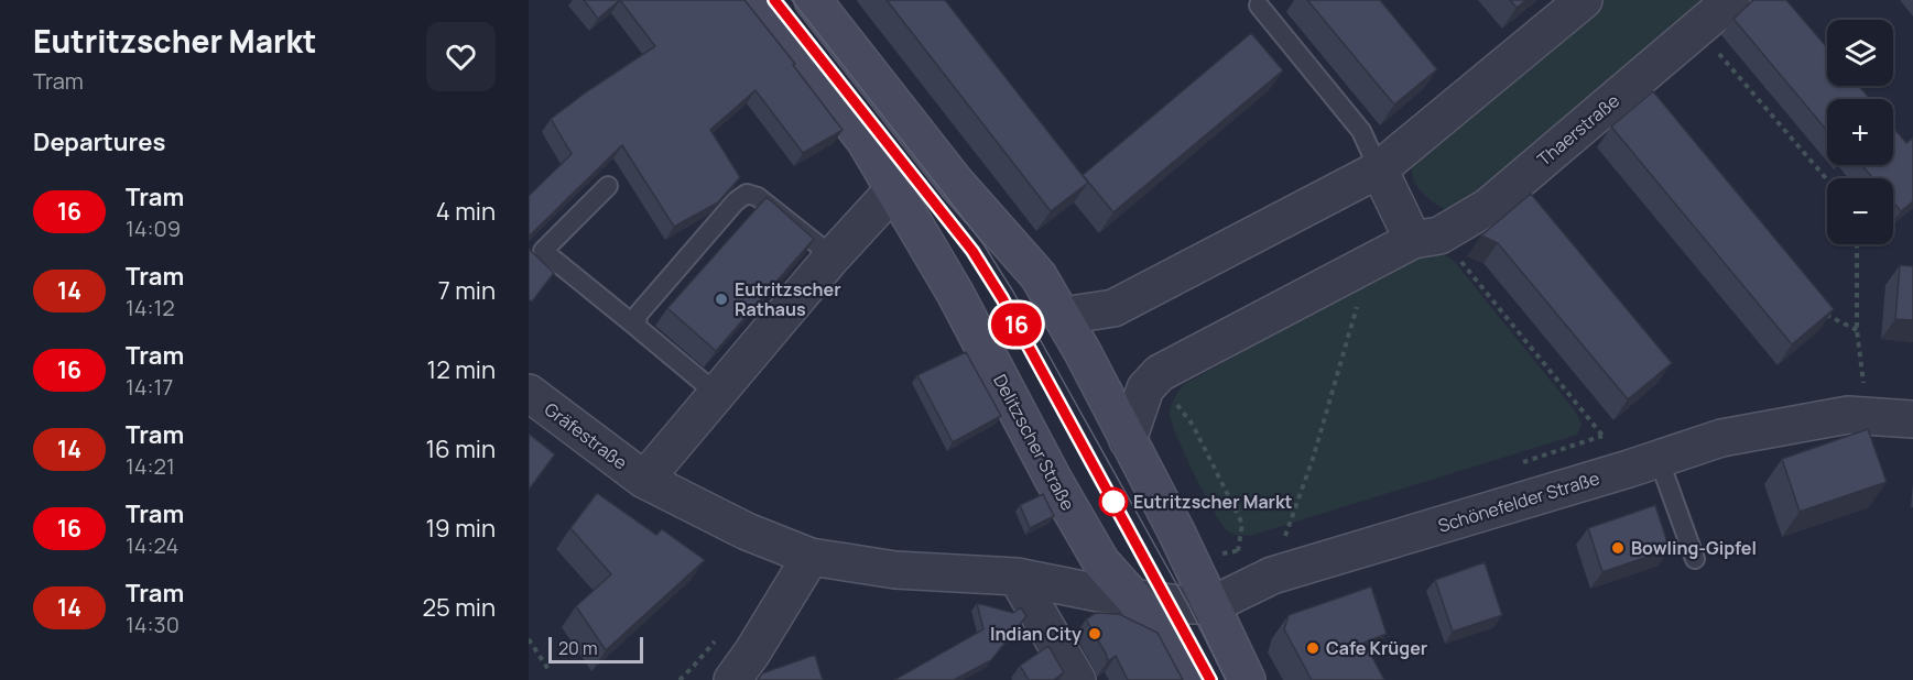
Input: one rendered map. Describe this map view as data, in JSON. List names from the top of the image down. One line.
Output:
{"streets":{"main road":["Delitzscher Straße"],"street":["Thaerstraße","Gräfestraße","Schönefelder Straße"]},"crossings":[["Delitzscher Straße","Schönefelder Straße"]],"places":["Eutritzscher Rathaus","Eutritzscher Markt","Bowling-Gipfel","Indian City","Cafe Krüger"],"lines":["tram line 16"],"scale_bar":"20 m","page":{"heading":[["Eutritzscher Markt","Tram"],"Departures"],"on_map":"16","map_buttons":["+","−"],"list":[{"mark":"16","name":"Tram","note":"14:09","value":"4 min"},{"mark":"14","name":"Tram","note":"14:12","value":"7 min"},{"mark":"16","name":"Tram","note":"14:17","value":"12 min"},{"mark":"14","name":"Tram","note":"14:21","value":"16 min"},{"mark":"16","name":"Tram","note":"14:24","value":"19 min"},{"mark":"14","name":"Tram","note":"14:30","value":"25 min"}],"scale":"20 m"}}
